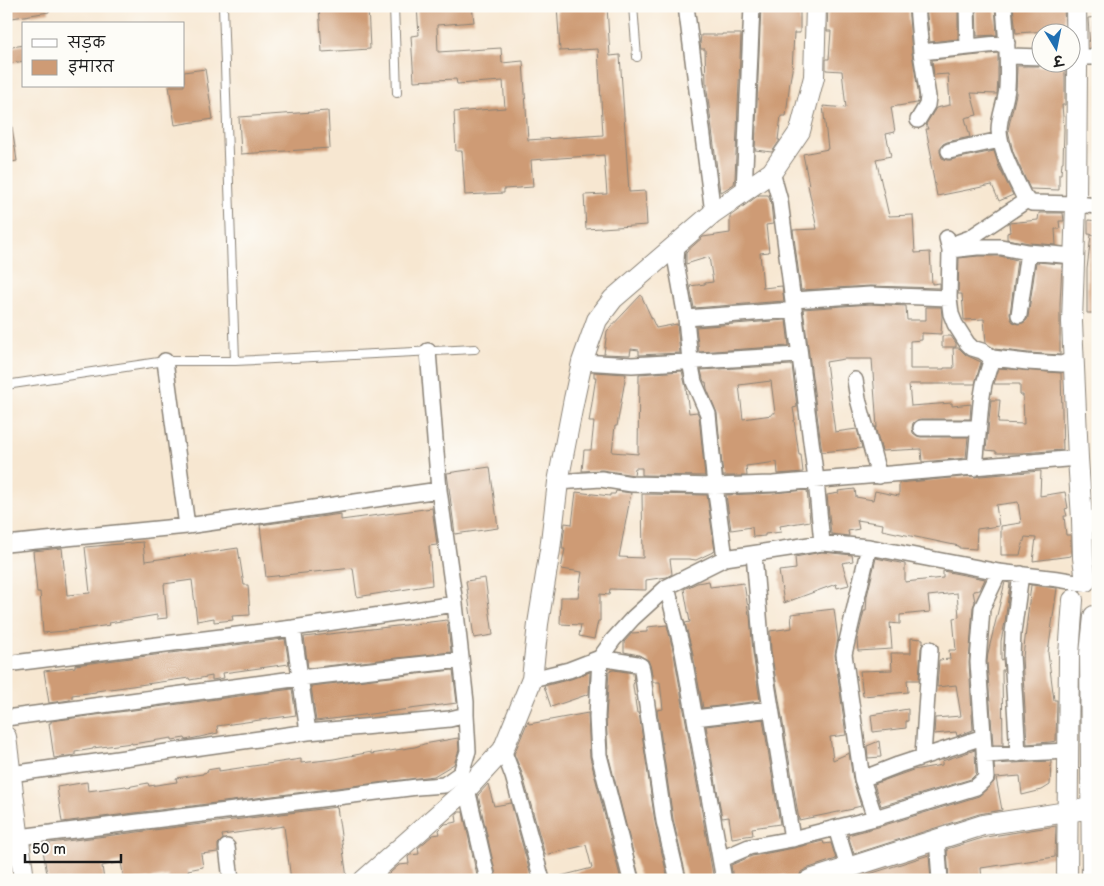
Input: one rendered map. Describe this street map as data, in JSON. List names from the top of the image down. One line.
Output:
{"legend":["सड़क","इमारत"],"scale_bar":"50 m","north":"bottom"}
